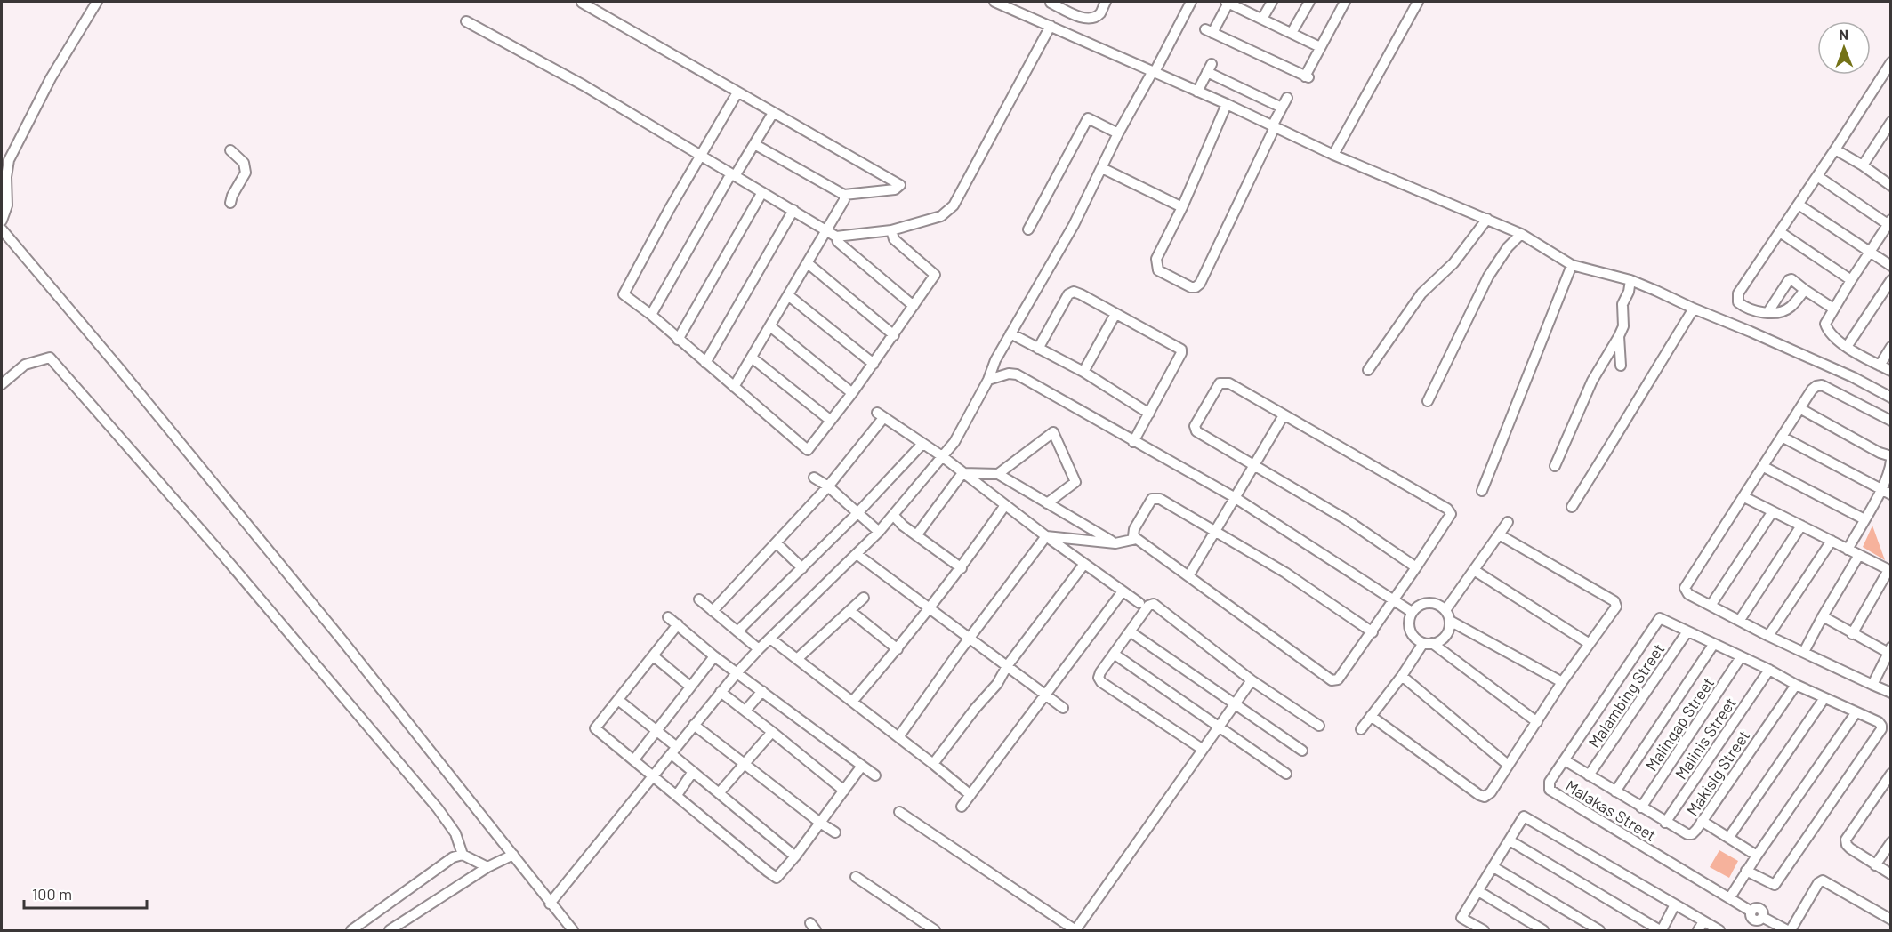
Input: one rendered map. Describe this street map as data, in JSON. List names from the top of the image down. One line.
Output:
{"streets":{"street":["Malambing Street","Malingap Street","Malinis Street","Makisig Street","Malakas Street"]},"crossings":[["Malambing Street","Makisig Street"],["Malambing Street","Malakas Street"],["Malingap Street","Makisig Street"],["Malinis Street","Makisig Street"],["Makisig Street","Malakas Street"]],"scale_bar":"100 m","north":"top"}
